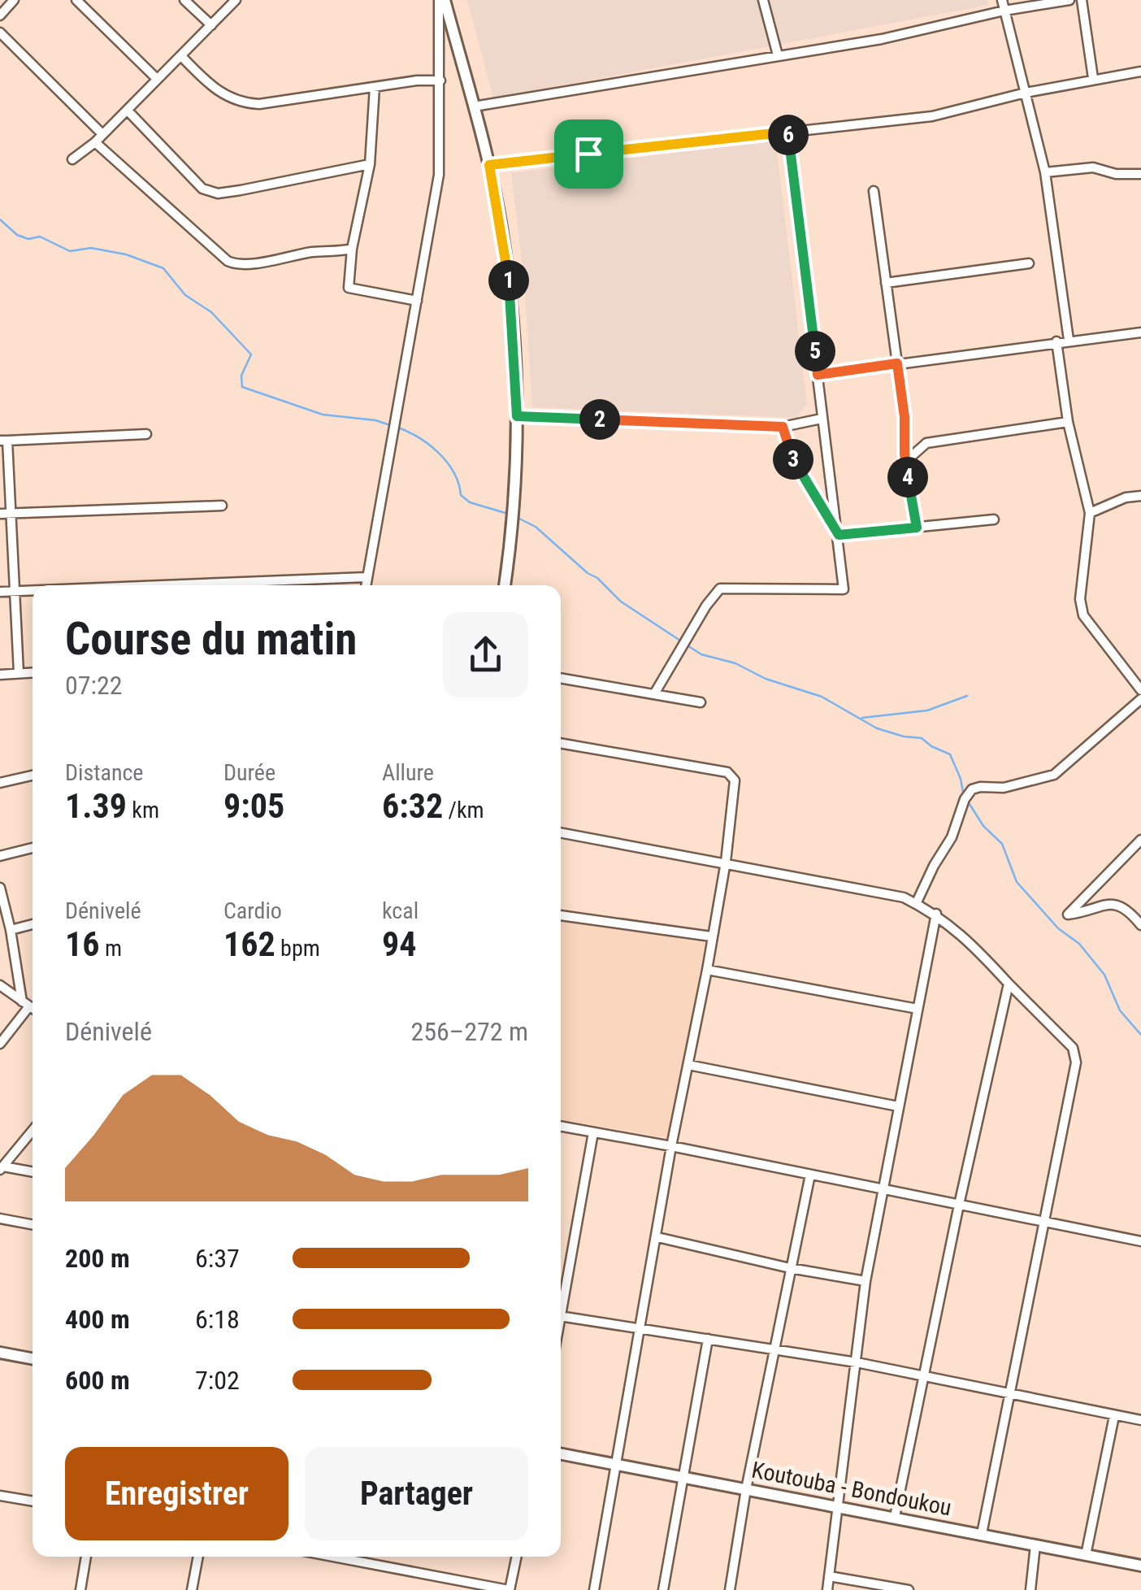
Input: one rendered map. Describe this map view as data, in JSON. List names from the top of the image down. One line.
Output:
{"streets":{"main road":["Koutouba - Bondoukou"]},"page":{"pins":["6","1","5","2","3","4"],"heading":["Course du matin","07:22"],"stats":[["Distance","1.39 km"],["Durée","9:05"],["Allure","6:32 /km"],["Dénivelé","16 m"],["Cardio","162 bpm"],["kcal","94"]],"chart":["Dénivelé","256–272 m"],"list":[{"name":"200 m","note":"6:37"},{"name":"400 m","note":"6:18"},{"name":"600 m","note":"7:02"}],"buttons":["Enregistrer","Partager"]}}
